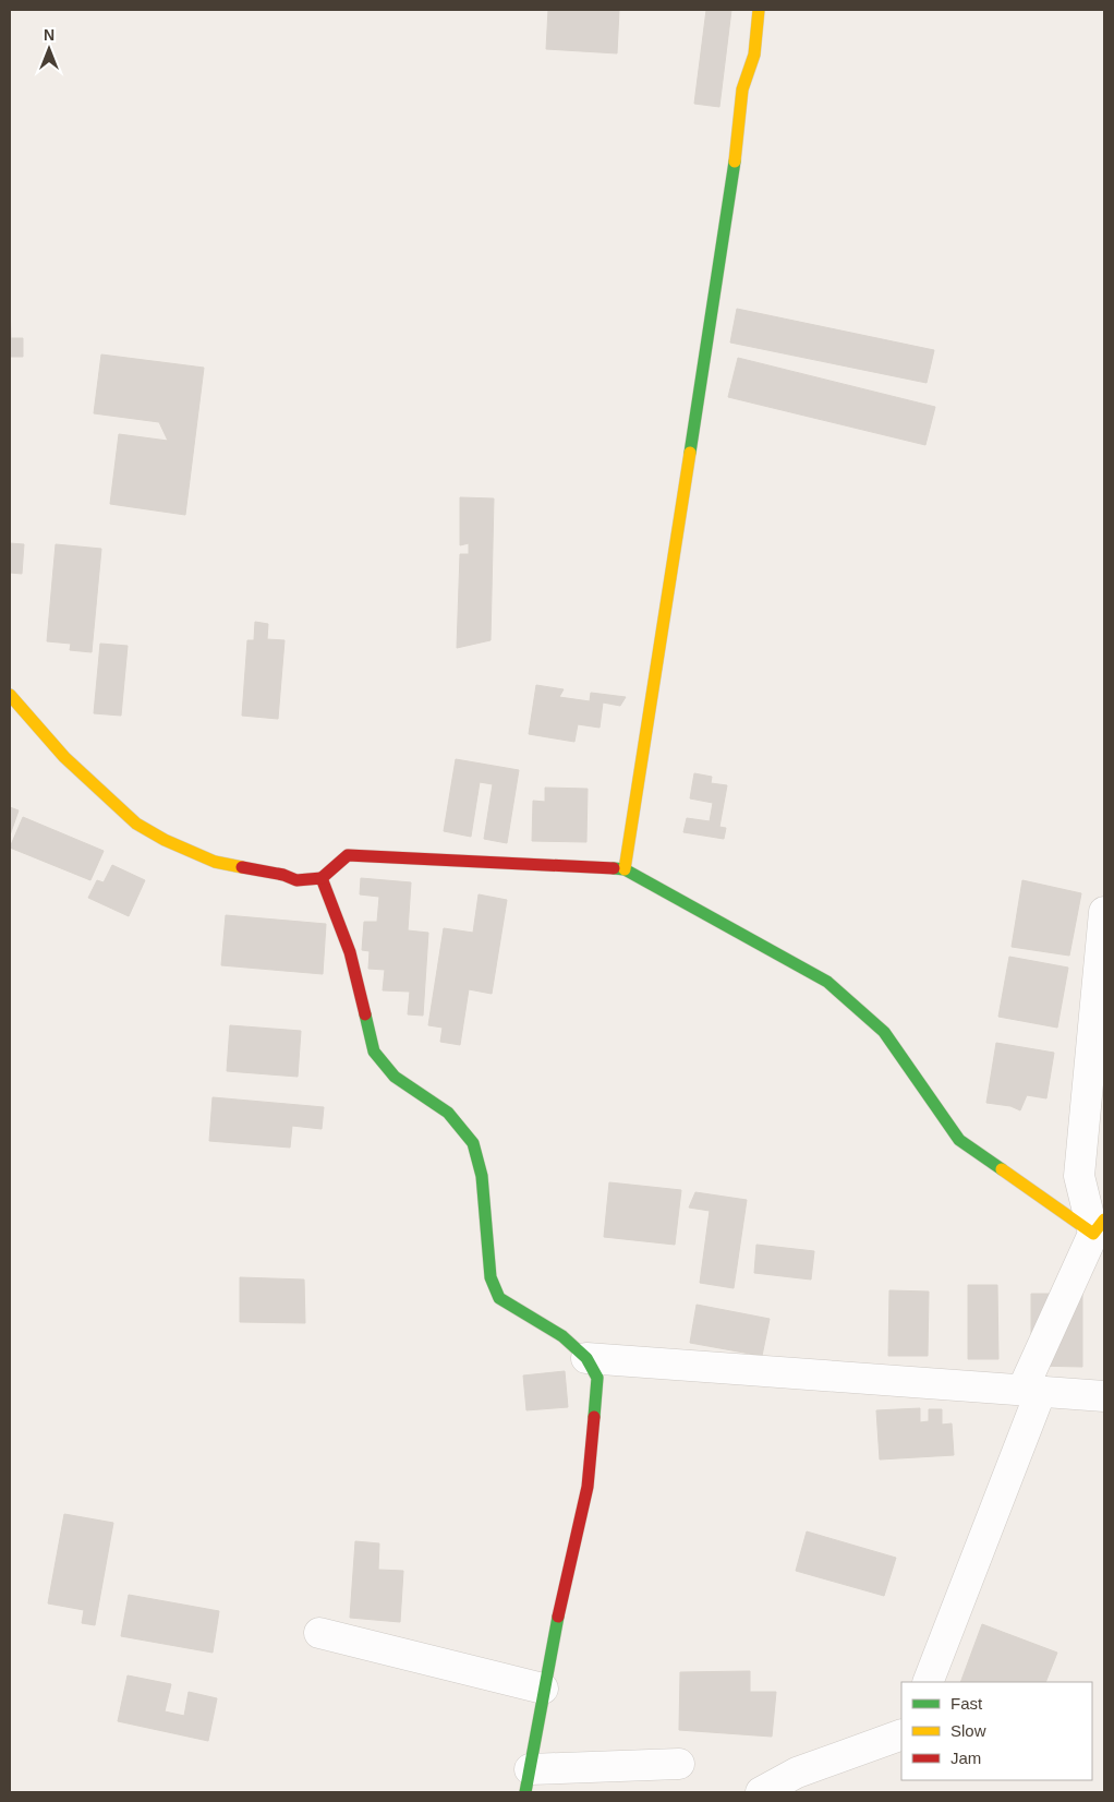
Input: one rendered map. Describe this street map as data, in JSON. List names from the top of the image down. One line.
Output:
{"legend":["Fast","Slow","Jam"],"north":"top"}
